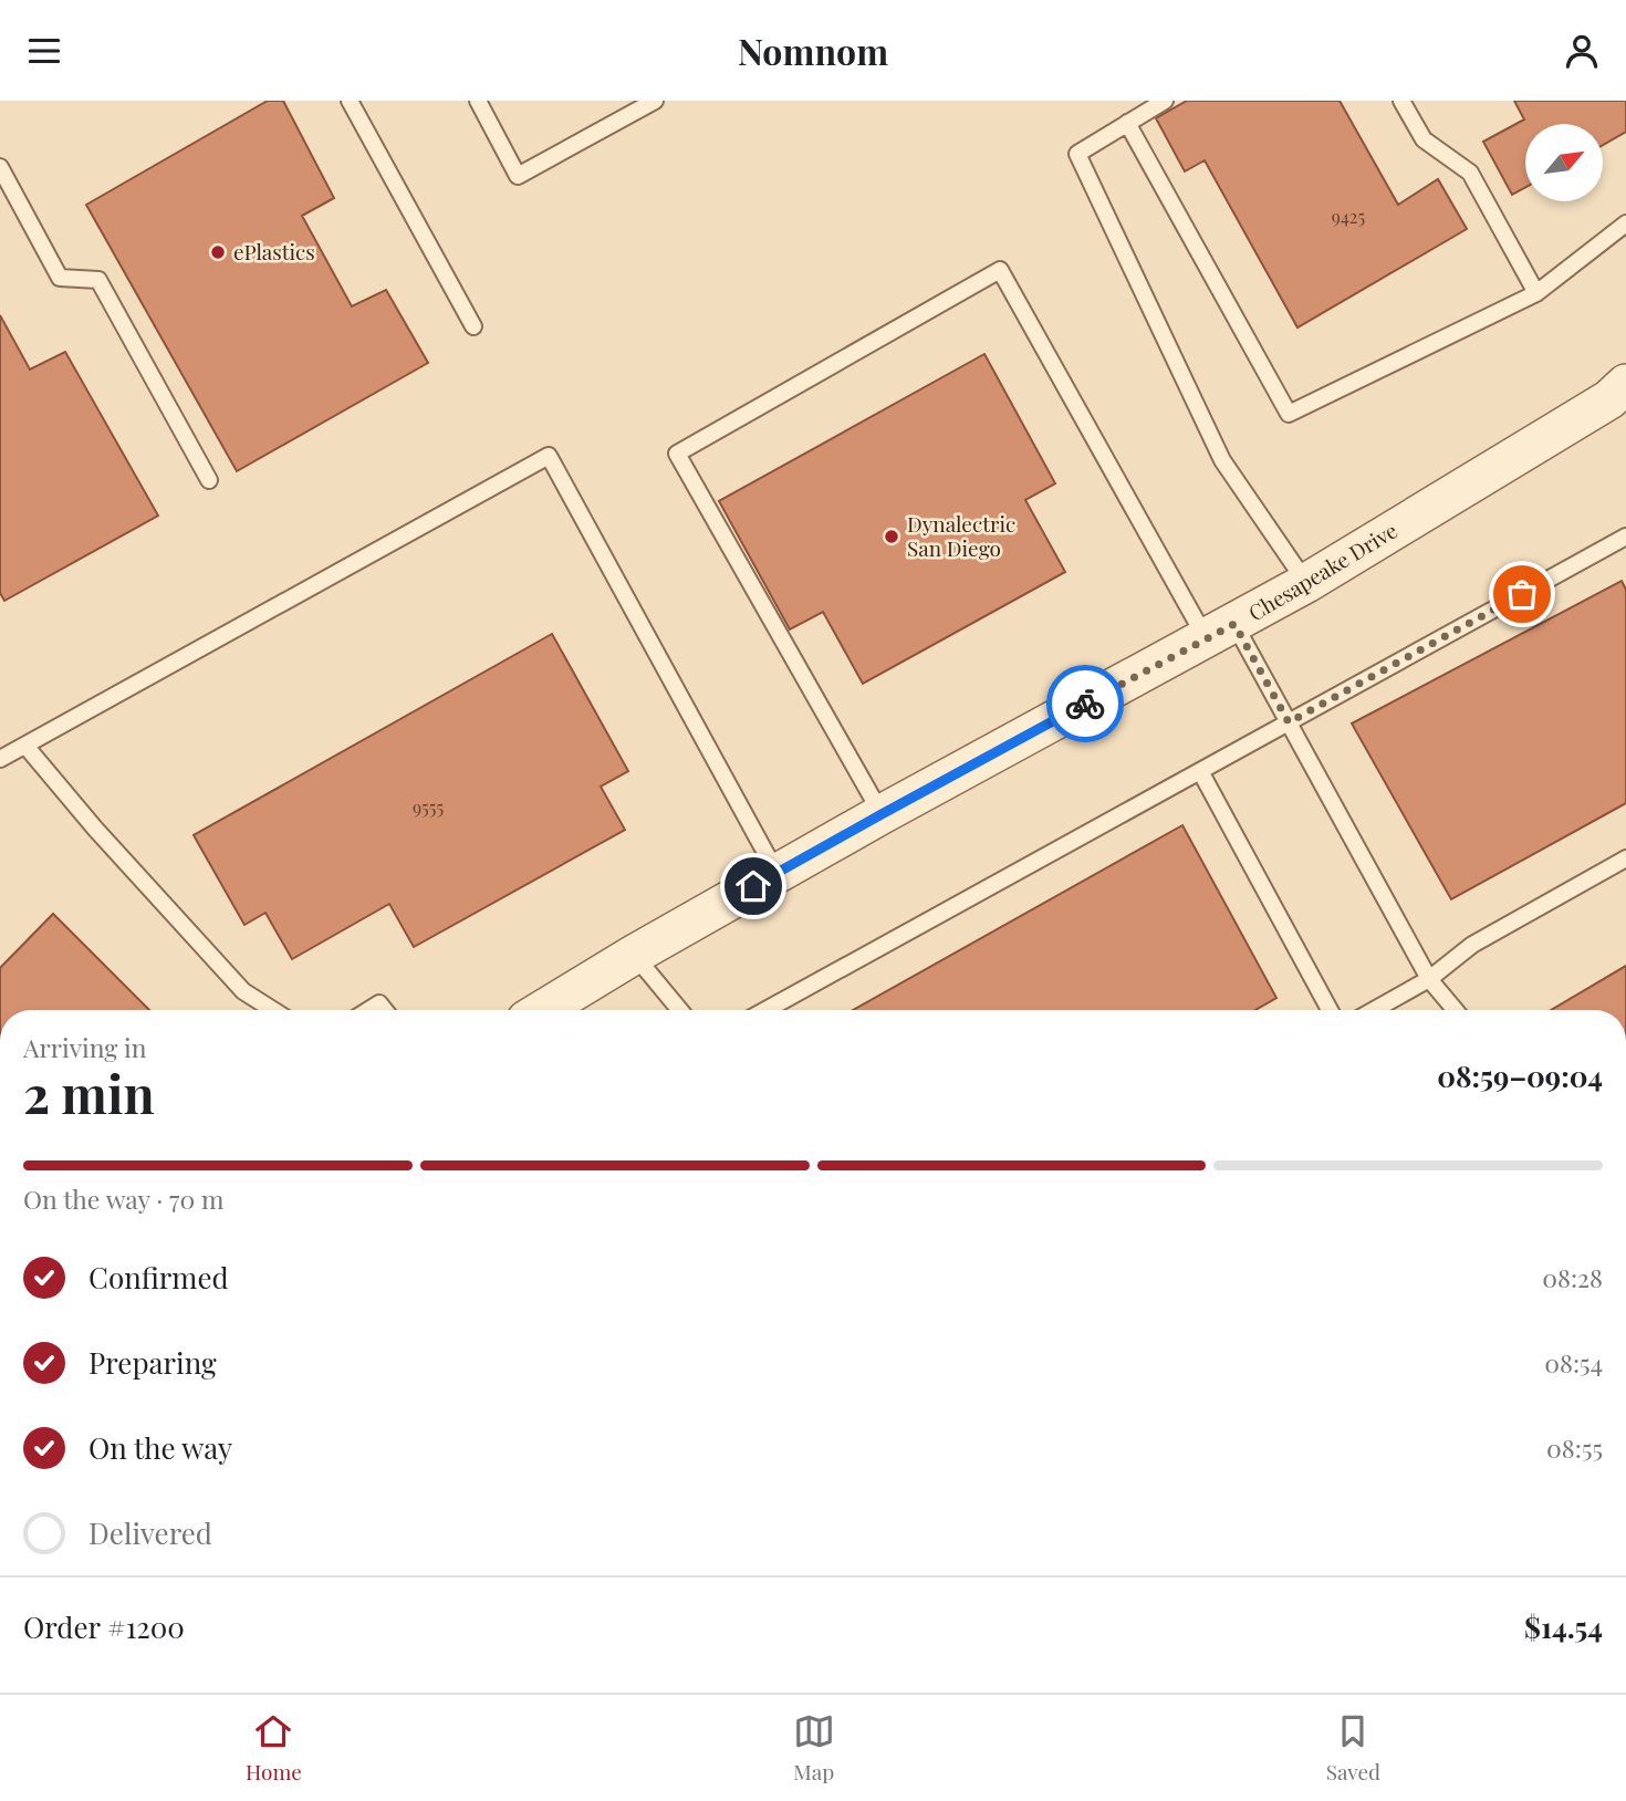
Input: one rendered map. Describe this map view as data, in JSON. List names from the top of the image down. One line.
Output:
{"streets":{"street":["Chesapeake Drive"]},"places":["ePlastics","Dynalectric San Diego"],"house_numbers":["9425","9555"],"north":"top right","page":{"header":"Nomnom","heading":["2 min","Arriving in","08:59–09:04"],"panel":["Order #1200","$14.54"],"bar":"On the way · 70 m","list":[["Confirmed","08:28"],["Preparing","08:54"],["On the way","08:55"],"Delivered"],"tabs":["Home","Map","Saved"]}}
